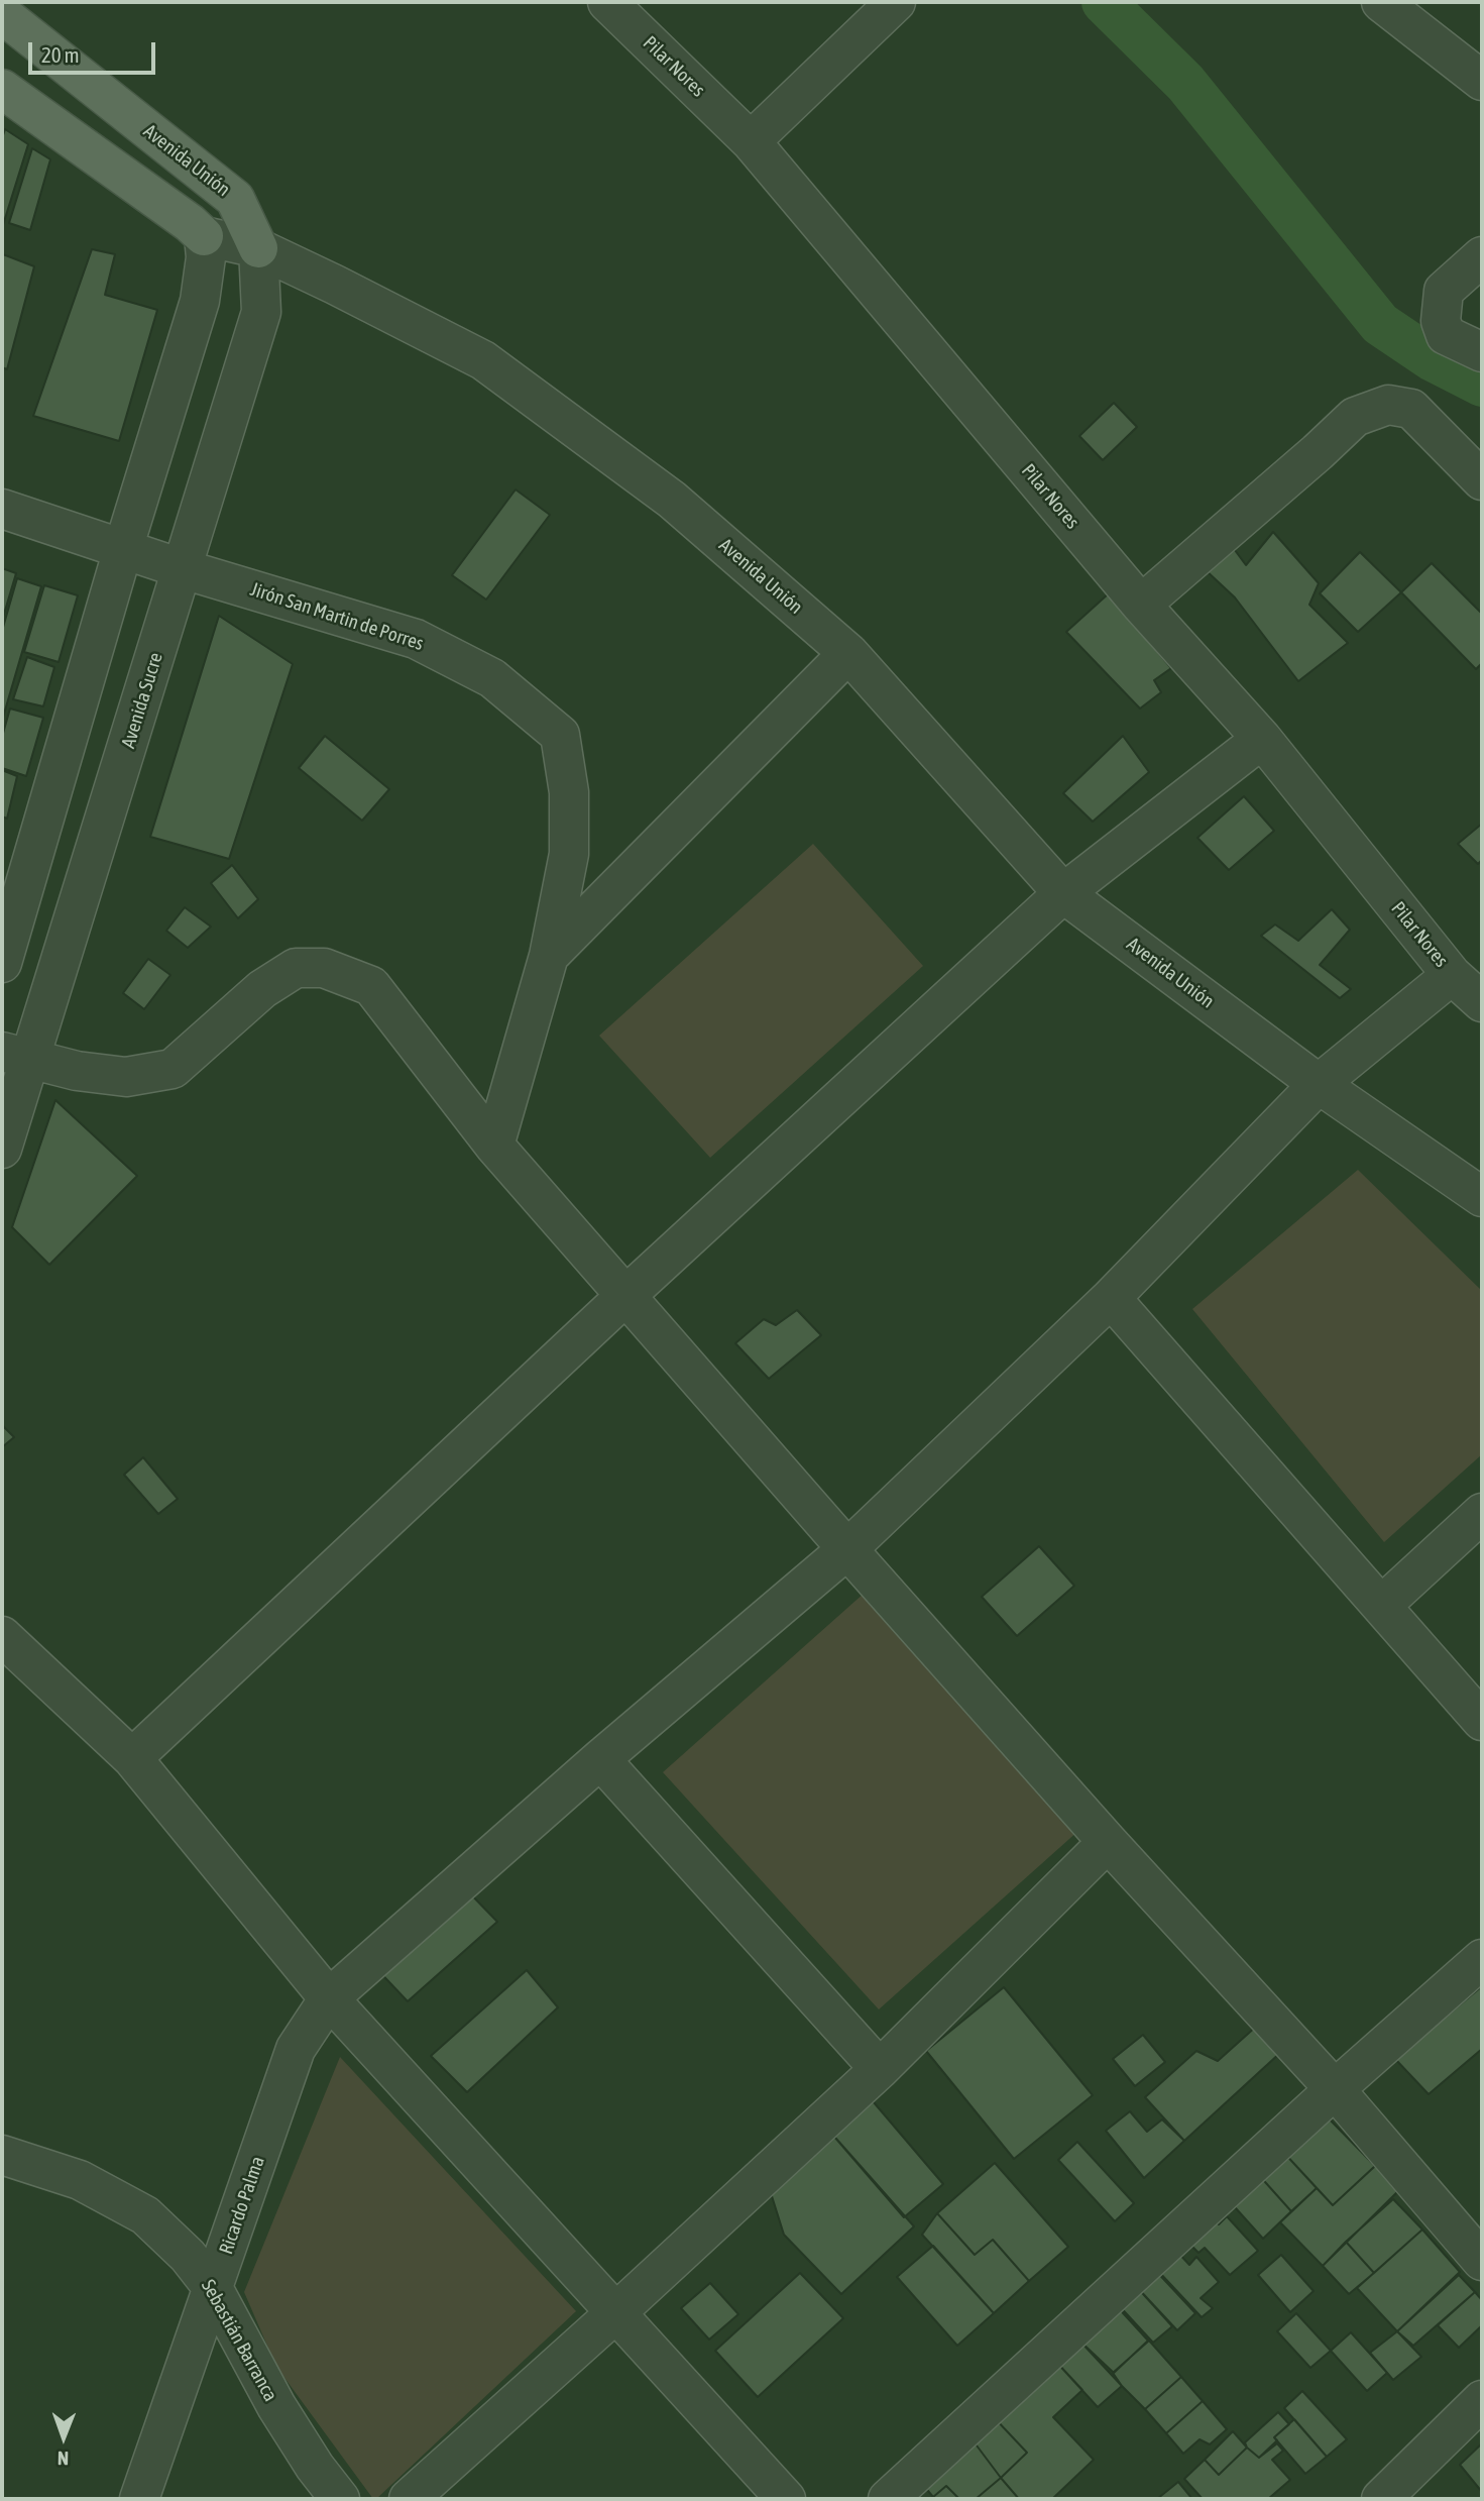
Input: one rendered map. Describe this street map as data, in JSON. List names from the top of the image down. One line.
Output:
{"streets":{"main road":["Avenida Unión"],"street":["Pilar Nores","Jirón San Martin de Porres","Avenida Sucre","Ricardo Palma","Sebastián Barranca"]},"crossings":[["Pilar Nores","Ricardo Palma"],["Avenida Unión","Avenida Sucre"],["Avenida Unión","Ricardo Palma"],["Jirón San Martin de Porres","Avenida Sucre"],["Ricardo Palma","Sebastián Barranca"]],"scale_bar":"20 m","north":"bottom"}
